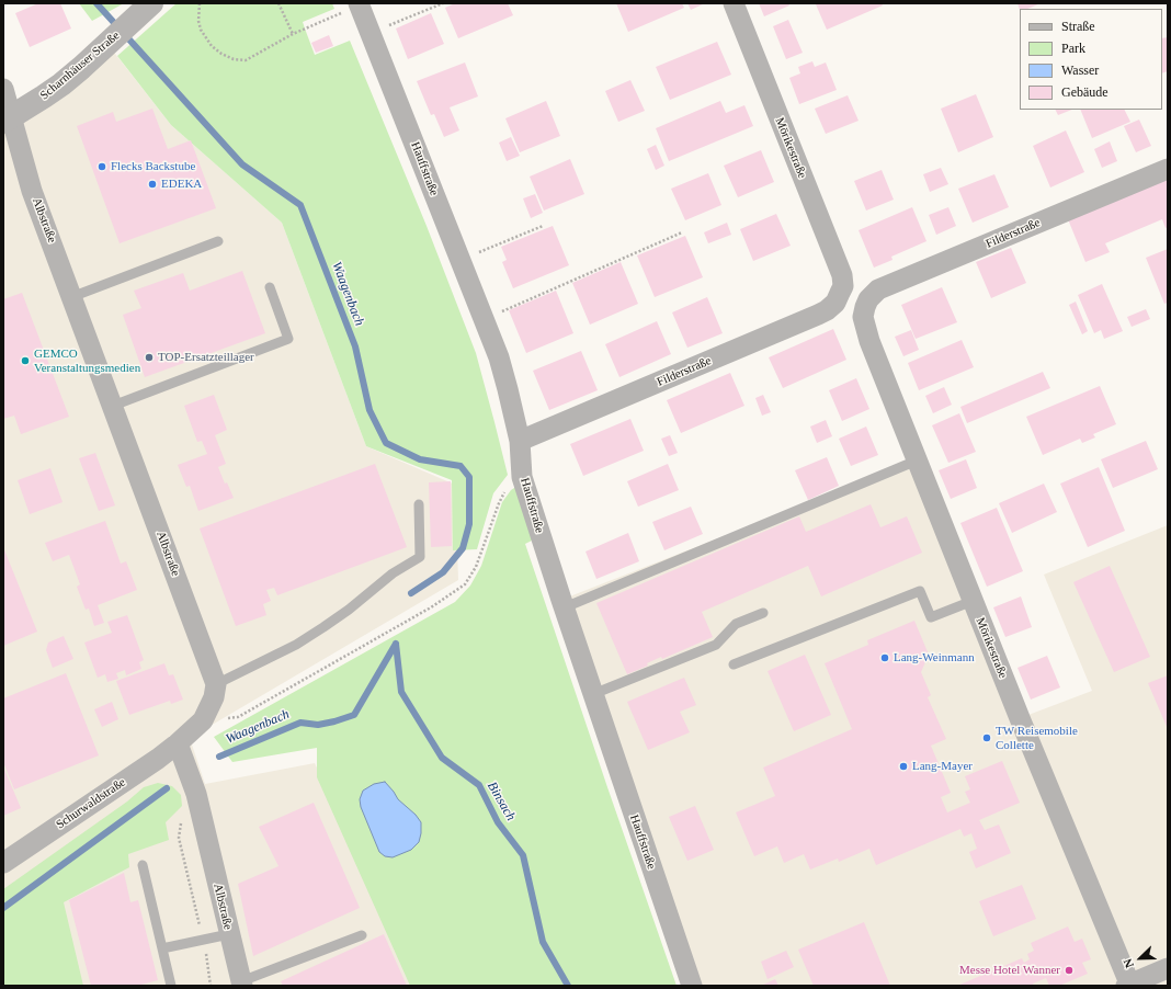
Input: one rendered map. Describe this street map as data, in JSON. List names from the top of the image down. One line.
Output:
{"streets":{"street":["Scharnhäuser Straße","Mörikestraße","Hauffstraße","Albstraße","Filderstraße","Schurwaldstraße"]},"crossings":[["Scharnhäuser Straße","Albstraße"],["Mörikestraße","Filderstraße"],["Hauffstraße","Filderstraße"],["Albstraße","Schurwaldstraße"]],"water":["Waagenbach","Binsach"],"places":["Flecks Backstube","EDEKA","TOP-Ersatzteillager","GEMCO Veranstaltungsmedien","Lang-Weinmann","TW Reisemobile Collette","Lang-Mayer","Messe Hotel Wanner"],"legend":["Straße","Park","Wasser","Gebäude"],"north":"bottom left"}
